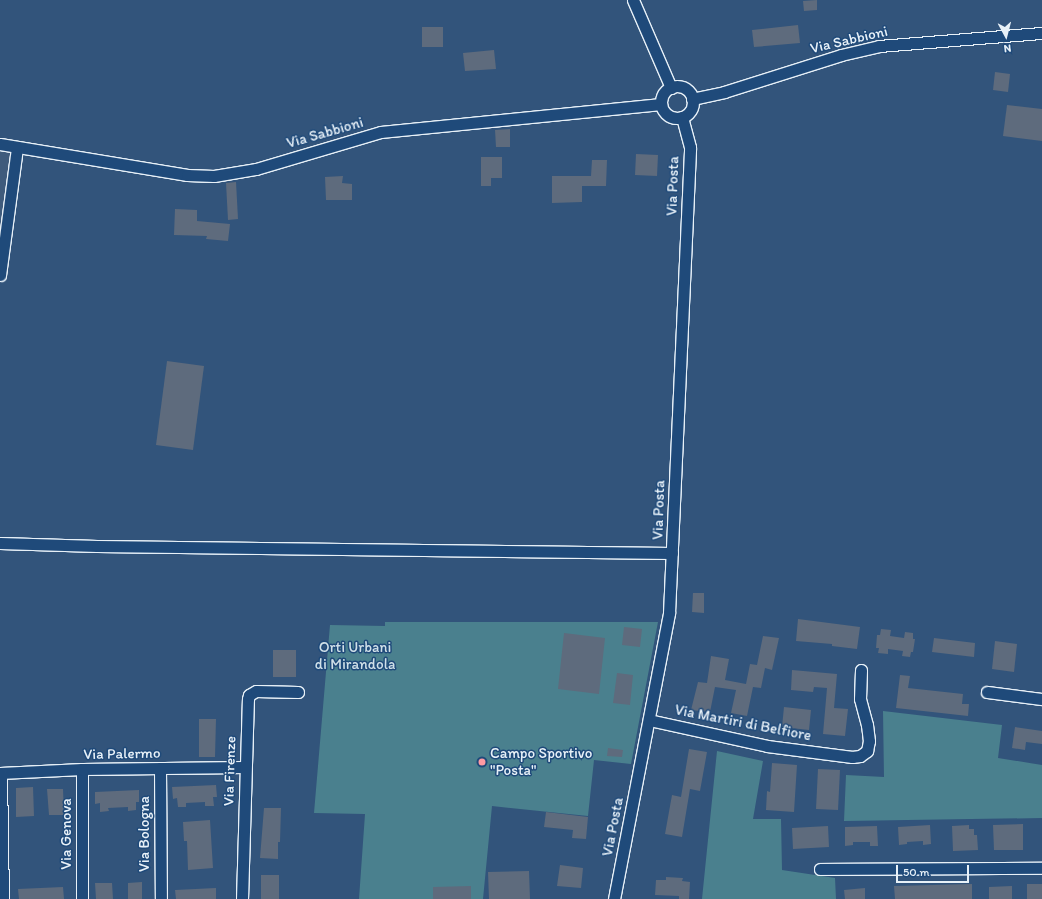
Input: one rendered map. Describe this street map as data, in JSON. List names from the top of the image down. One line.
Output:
{"streets":{"street":["Via Sabbioni","Via Posta","Via Martiri di Belfiore","Via Palermo","Via Firenze","Via Genova","Via Bologna"]},"crossings":[["Via Sabbioni","Via Posta"],["Via Posta","Via Martiri di Belfiore"],["Via Palermo","Via Firenze"],["Via Palermo","Via Genova"],["Via Palermo","Via Bologna"]],"parks":["Orti Urbani di Mirandola"],"places":["Campo Sportivo \"Posta\""],"scale_bar":"50 m","north":"bottom"}
